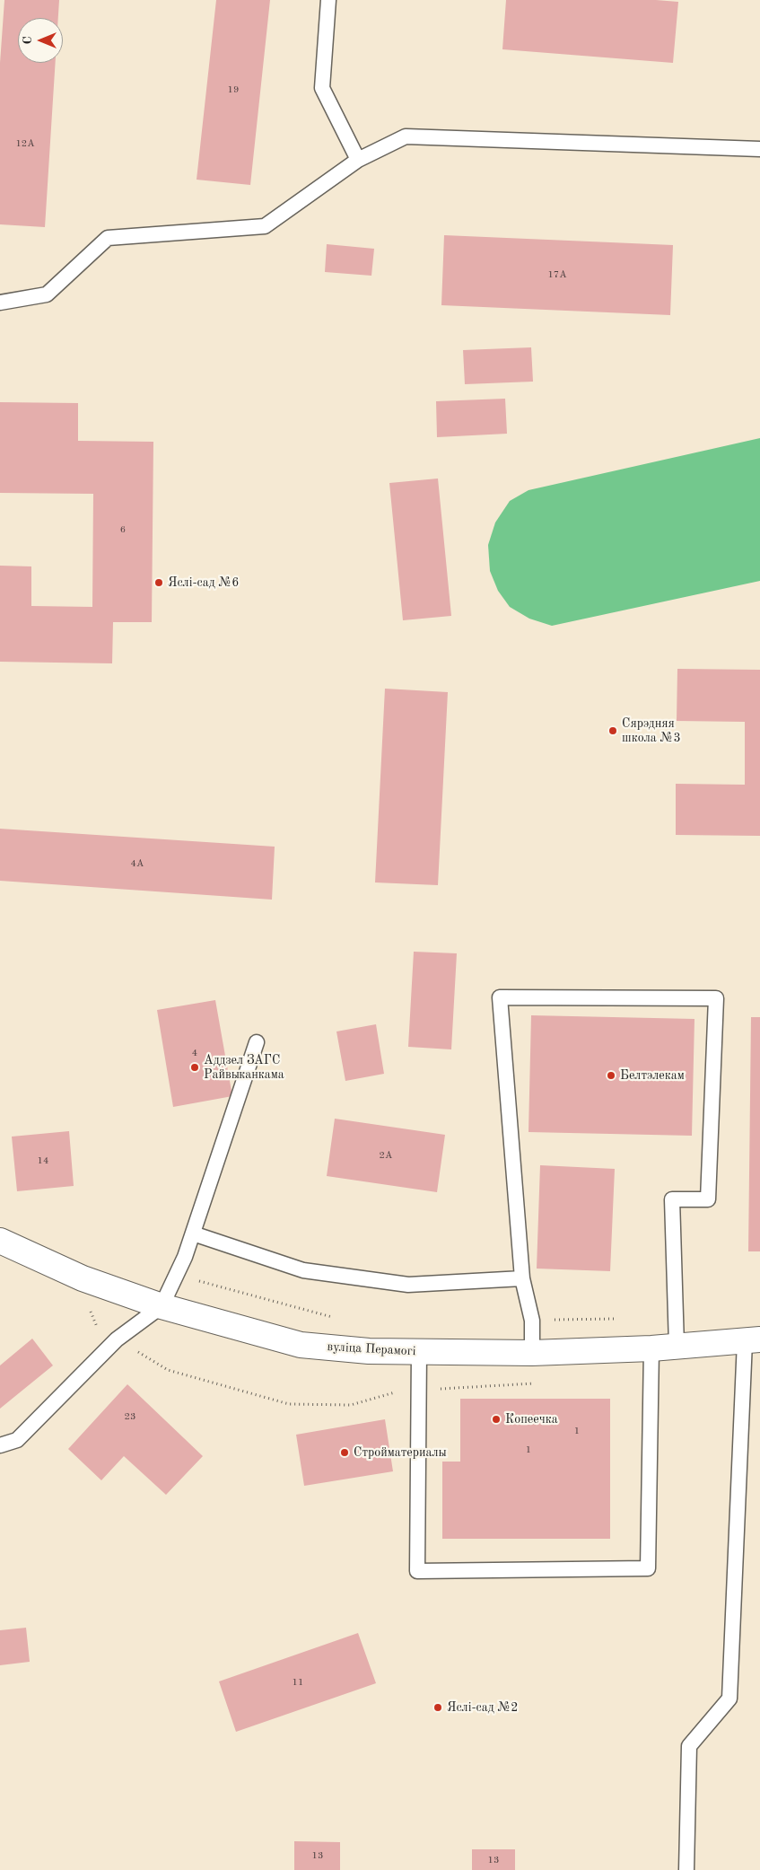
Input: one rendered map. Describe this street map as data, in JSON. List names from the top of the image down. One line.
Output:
{"streets":{"main road":["вуліца Перамогі"]},"places":["Яслі-сад №6","Сярэдняя школа №3","Аддзел ЗАГС Райвыканкама","Белтэлекам","Копеечка","Стройматериалы","Яслі-сад №2"],"house_numbers":["19","12А","17А","6","4А","4","2А","14","23","1","1","11","13","13"],"north":"left"}
